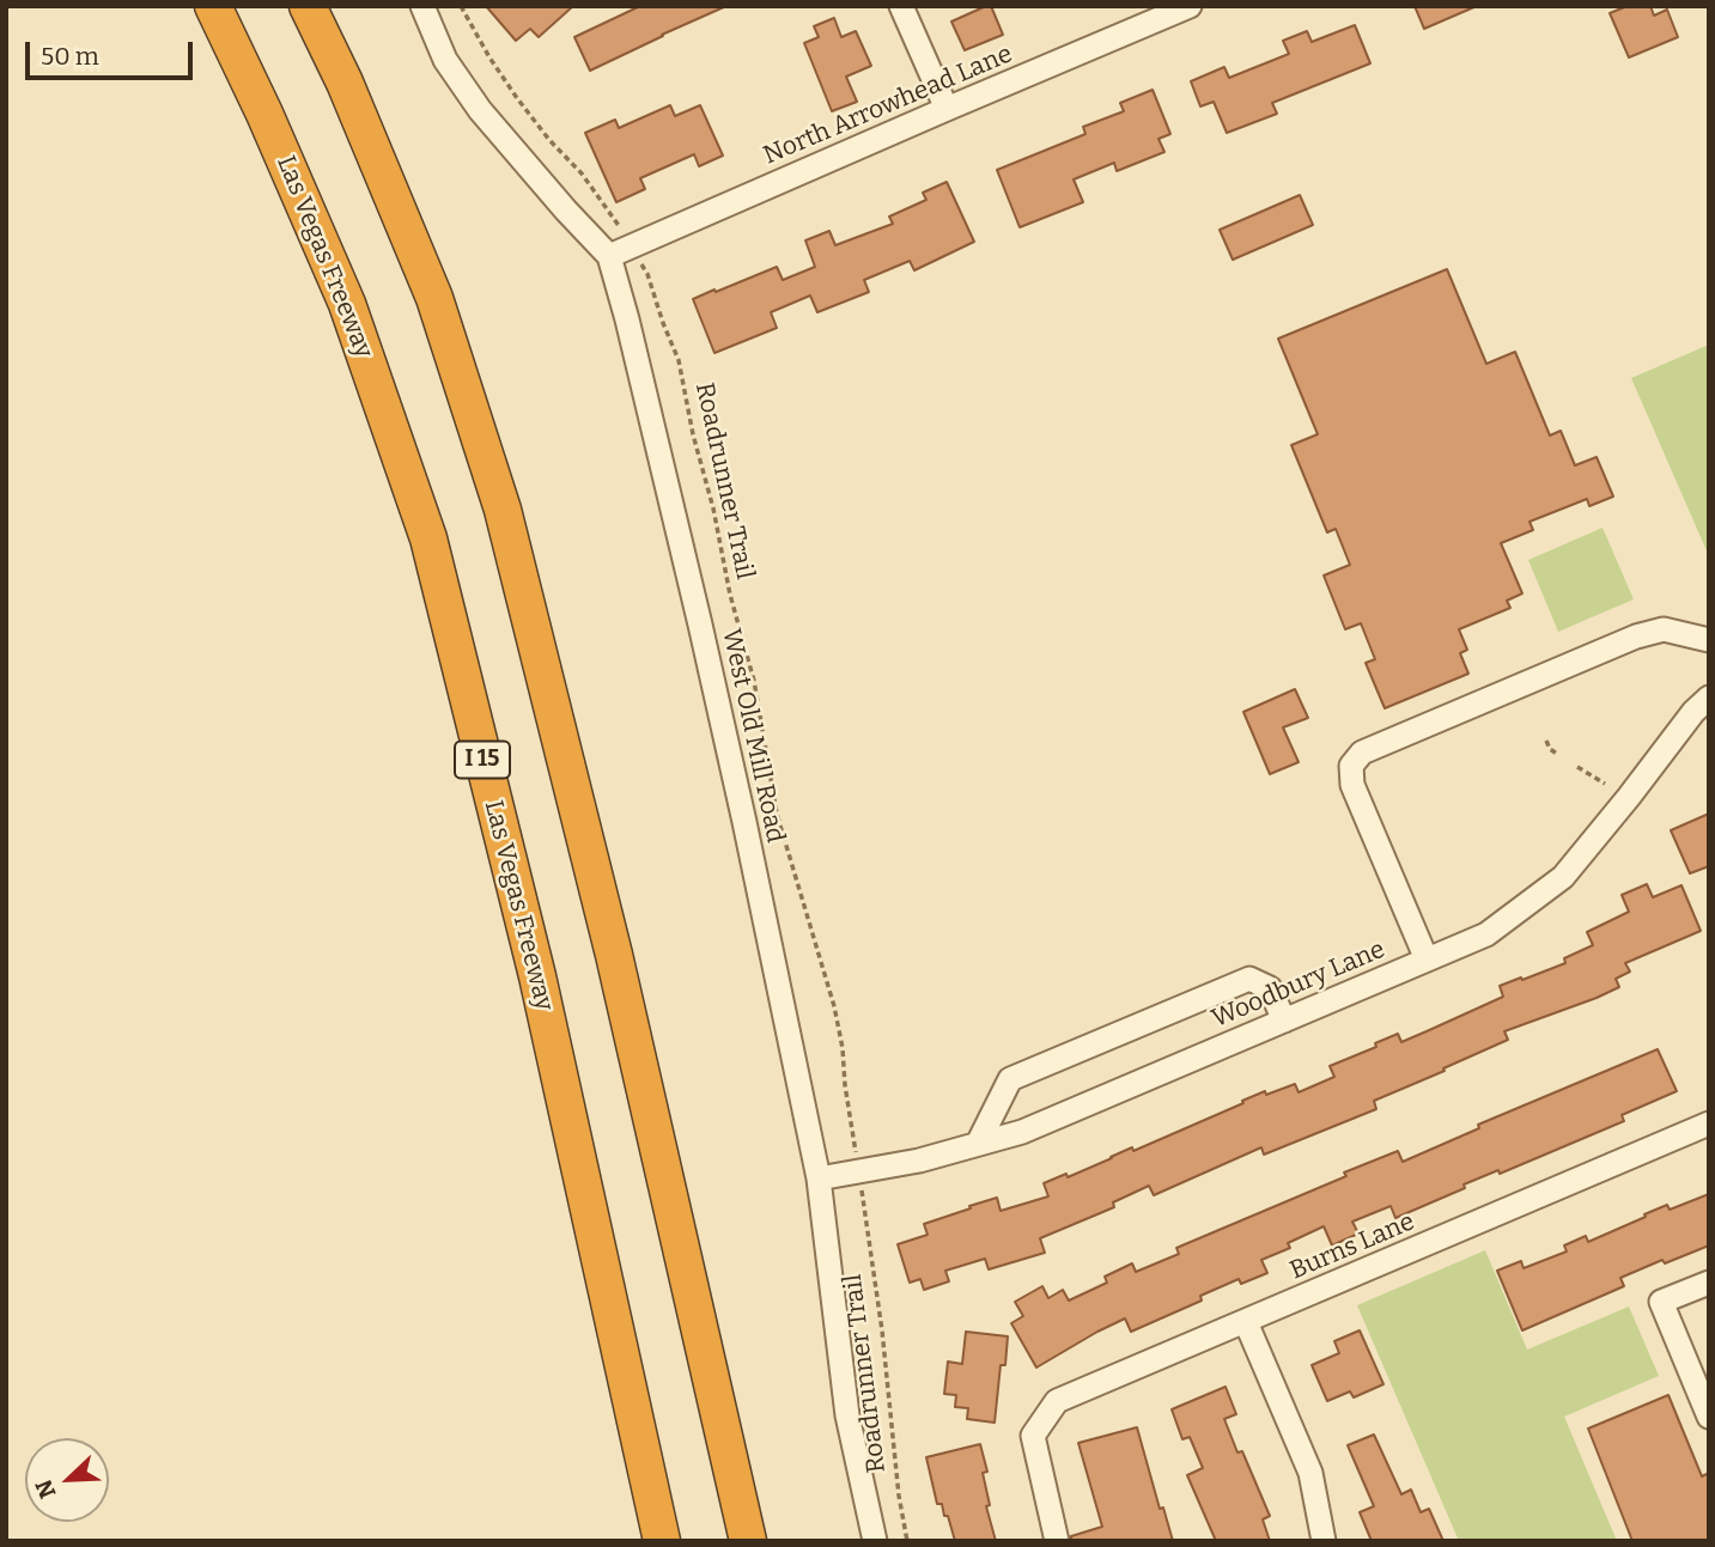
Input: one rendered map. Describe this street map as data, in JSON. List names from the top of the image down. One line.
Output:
{"streets":{"highway":["Las Vegas Freeway","I 15"],"street":["North Arrowhead Lane","West Old Mill Road","Woodbury Lane","Burns Lane"],"path":["Roadrunner Trail"]},"crossings":[["North Arrowhead Lane","West Old Mill Road"],["West Old Mill Road","Woodbury Lane"]],"scale_bar":"50 m","north":"bottom left"}
